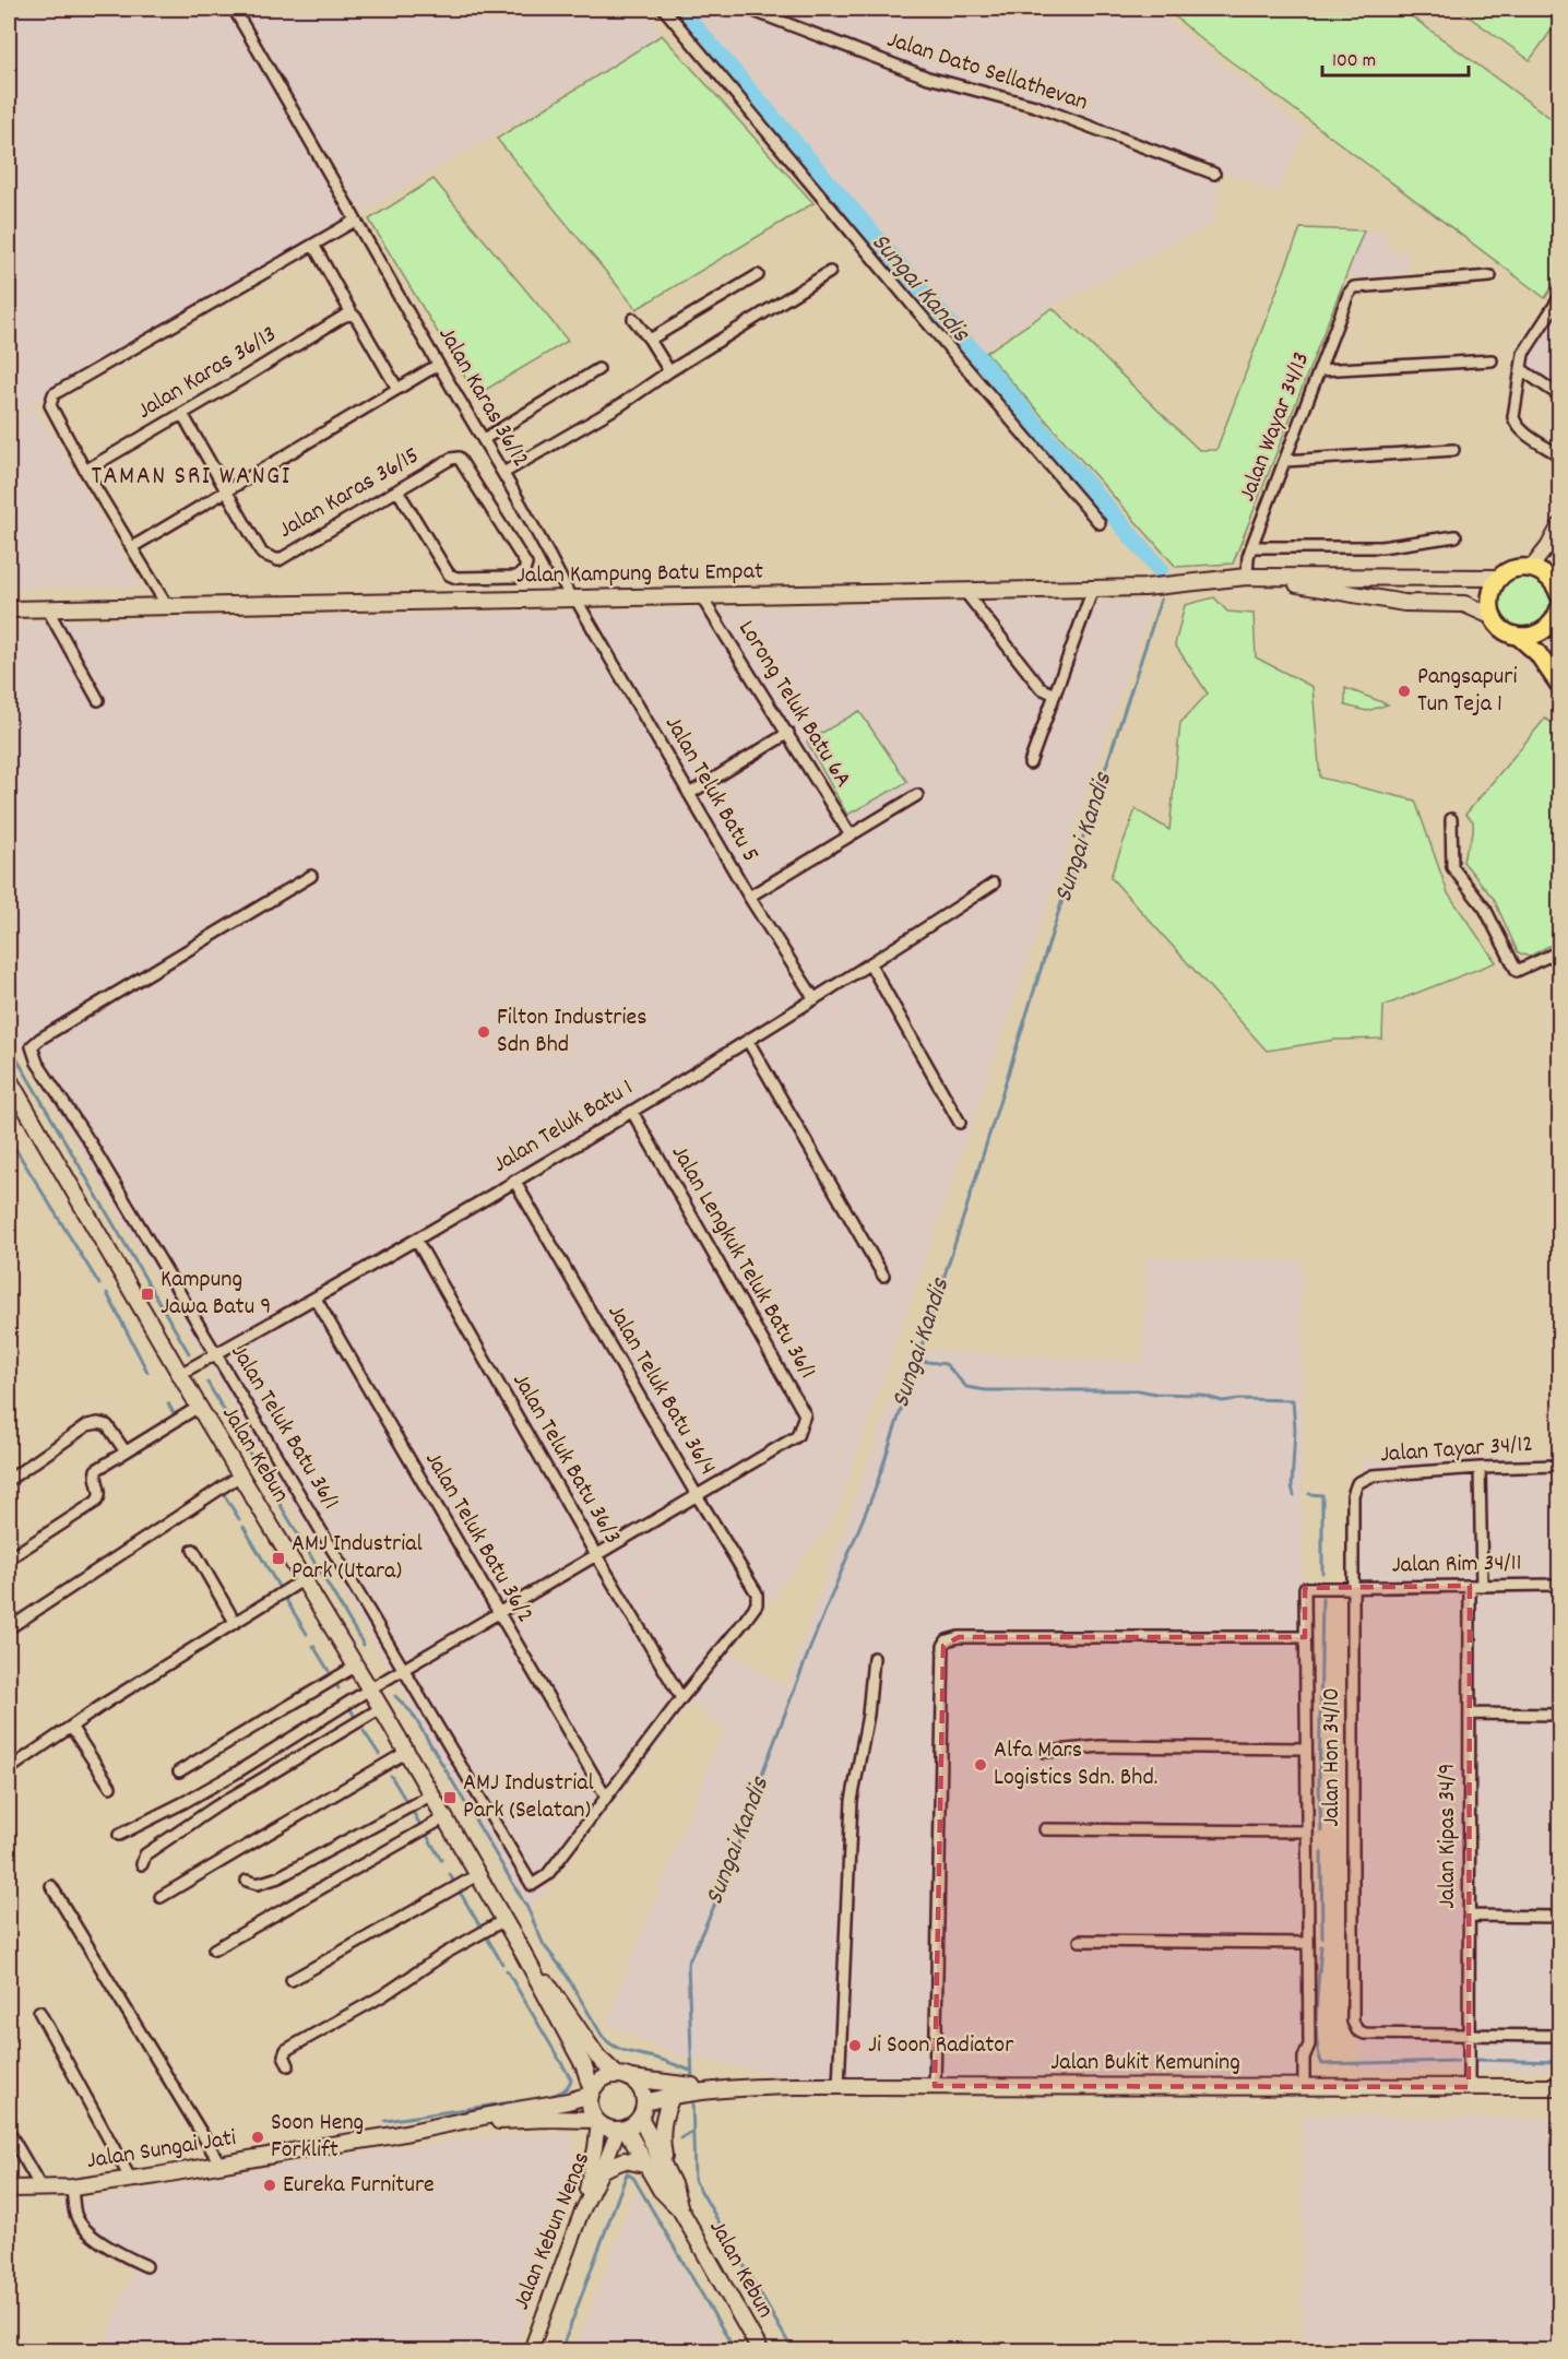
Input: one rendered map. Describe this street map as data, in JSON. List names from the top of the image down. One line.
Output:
{"streets":{"main road":["Jalan Kampung Batu Empat","Jalan Kebun","Jalan Bukit Kemuning","Jalan Sungai Jati"],"street":["Jalan Dato Sellathevan","Jalan Karas 36/13","Jalan Karas 36/12","Jalan Wayar 34/13","Jalan Karas 36/15","Lorong Teluk Batu 6A","Jalan Teluk Batu 5","Jalan Teluk Batu 1","Jalan Lengkuk Teluk Batu 36/1","Jalan Teluk Batu 36/4","Jalan Teluk Batu 36/1","Jalan Tayar 34/12","Jalan Teluk Batu 36/3","Jalan Teluk Batu 36/2","Jalan Rim 34/11","Jalan Hon 34/10","Jalan Kipas 34/9","Jalan Kebun Nenas"]},"crossings":[["Jalan Karas 36/12","Jalan Kampung Batu Empat"],["Jalan Karas 36/12","Jalan Teluk Batu 5"],["Jalan Wayar 34/13","Jalan Kampung Batu Empat"],["Jalan Kampung Batu Empat","Lorong Teluk Batu 6A"],["Jalan Kampung Batu Empat","Jalan Teluk Batu 5"],["Jalan Teluk Batu 5","Jalan Teluk Batu 1"],["Jalan Teluk Batu 1","Jalan Lengkuk Teluk Batu 36/1"],["Jalan Teluk Batu 1","Jalan Teluk Batu 36/4"],["Jalan Teluk Batu 1","Jalan Teluk Batu 36/1"],["Jalan Teluk Batu 1","Jalan Kebun"],["Jalan Teluk Batu 1","Jalan Teluk Batu 36/3"],["Jalan Teluk Batu 1","Jalan Teluk Batu 36/2"],["Jalan Lengkuk Teluk Batu 36/1","Jalan Teluk Batu 36/4"],["Jalan Teluk Batu 36/4","Jalan Teluk Batu 36/3"],["Jalan Teluk Batu 36/1","Jalan Teluk Batu 36/2"],["Jalan Tayar 34/12","Jalan Hon 34/10"],["Jalan Kebun","Jalan Bukit Kemuning"],["Jalan Kebun","Jalan Sungai Jati"],["Jalan Kebun","Jalan Kebun Nenas"],["Jalan Rim 34/11","Jalan Hon 34/10"],["Jalan Rim 34/11","Jalan Kipas 34/9"],["Jalan Hon 34/10","Jalan Kipas 34/9"],["Jalan Kipas 34/9","Jalan Bukit Kemuning"],["Jalan Bukit Kemuning","Jalan Sungai Jati"],["Jalan Bukit Kemuning","Jalan Kebun Nenas"],["Jalan Sungai Jati","Jalan Kebun Nenas"]],"districts":["TAMAN SRI WANGI"],"water":["Sungai Kandis"],"places":{"other":["Pangsapuri Tun Teja 1","Filton Industries Sdn Bhd","Alfa Mars Logistics Sdn. Bhd.","Ji Soon Radiator","Soon Heng Forklift","Eureka Furniture"],"transit":["Kampung Jawa Batu 9","AMJ Industrial Park (Utara)","AMJ Industrial Park (Selatan)"]},"scale_bar":"100 m"}
